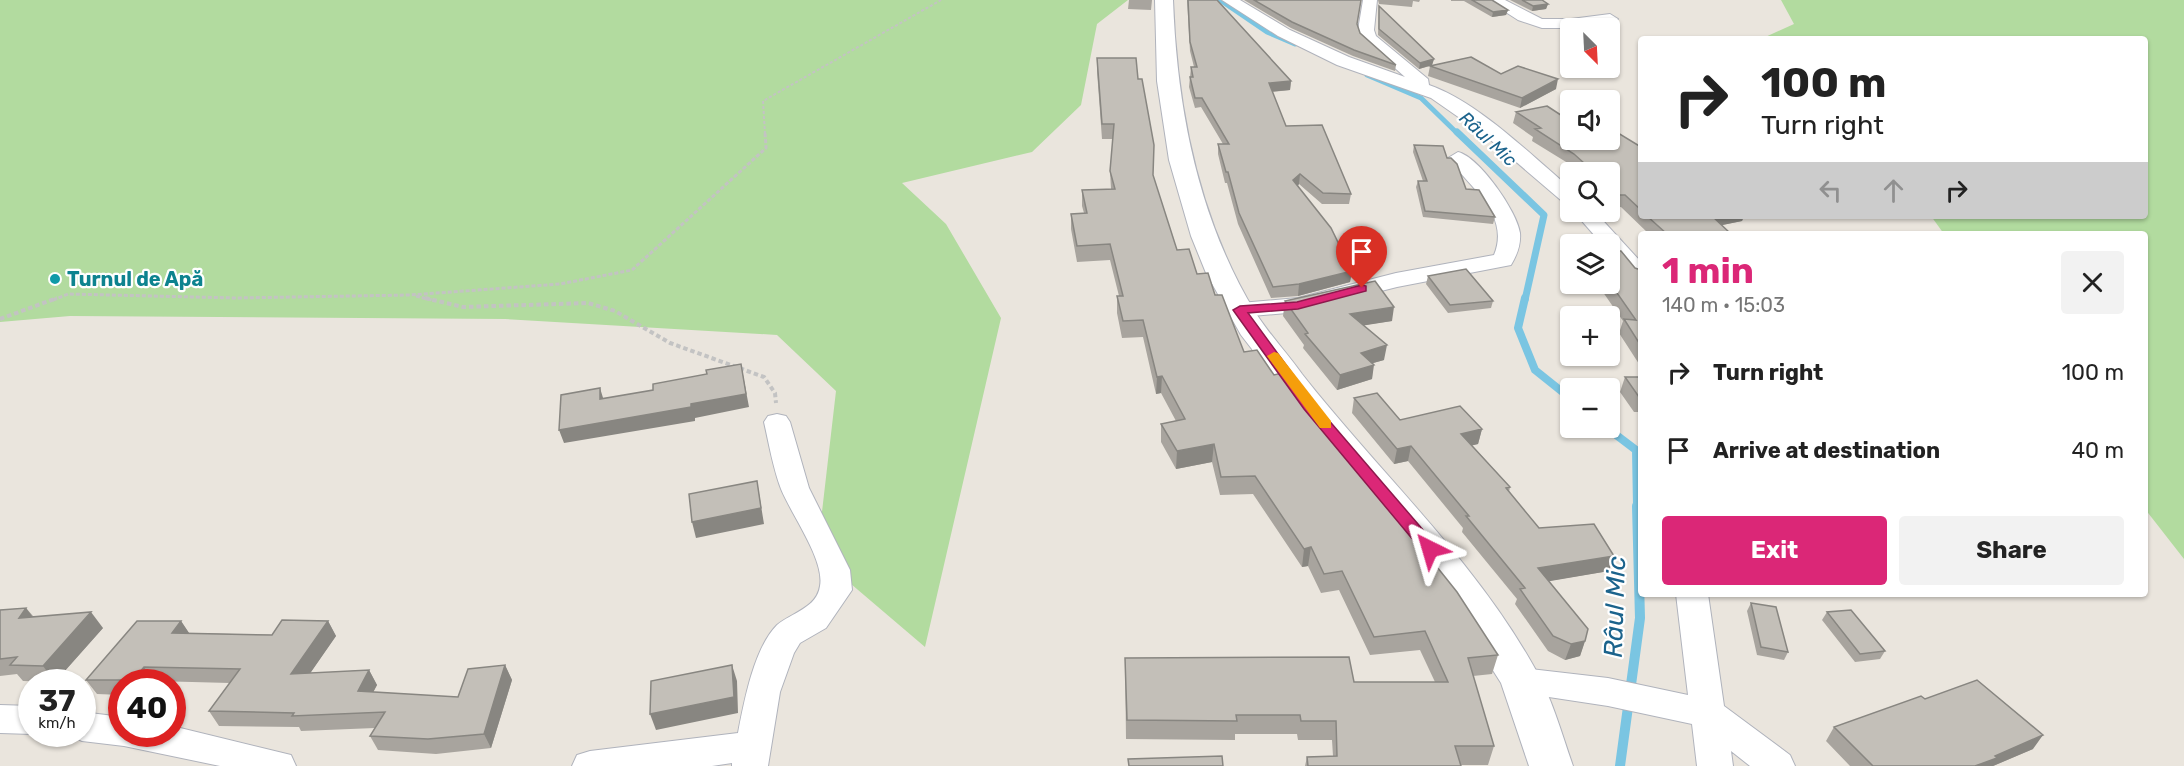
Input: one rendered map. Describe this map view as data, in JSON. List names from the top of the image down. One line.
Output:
{"water":["Râul Mic"],"places":["Turnul de Apă"],"north":"bottom right","page":{"map_buttons":["+","−"],"turn":["100 m","Turn right"],"heading":["1 min","140 m · 15:03"],"list":[{"name":"Turn right","value":"100 m"},{"name":"Arrive at destination","value":"40 m"}],"buttons":["Exit","Share"],"speed":"37 km/h","limit":"40"}}
